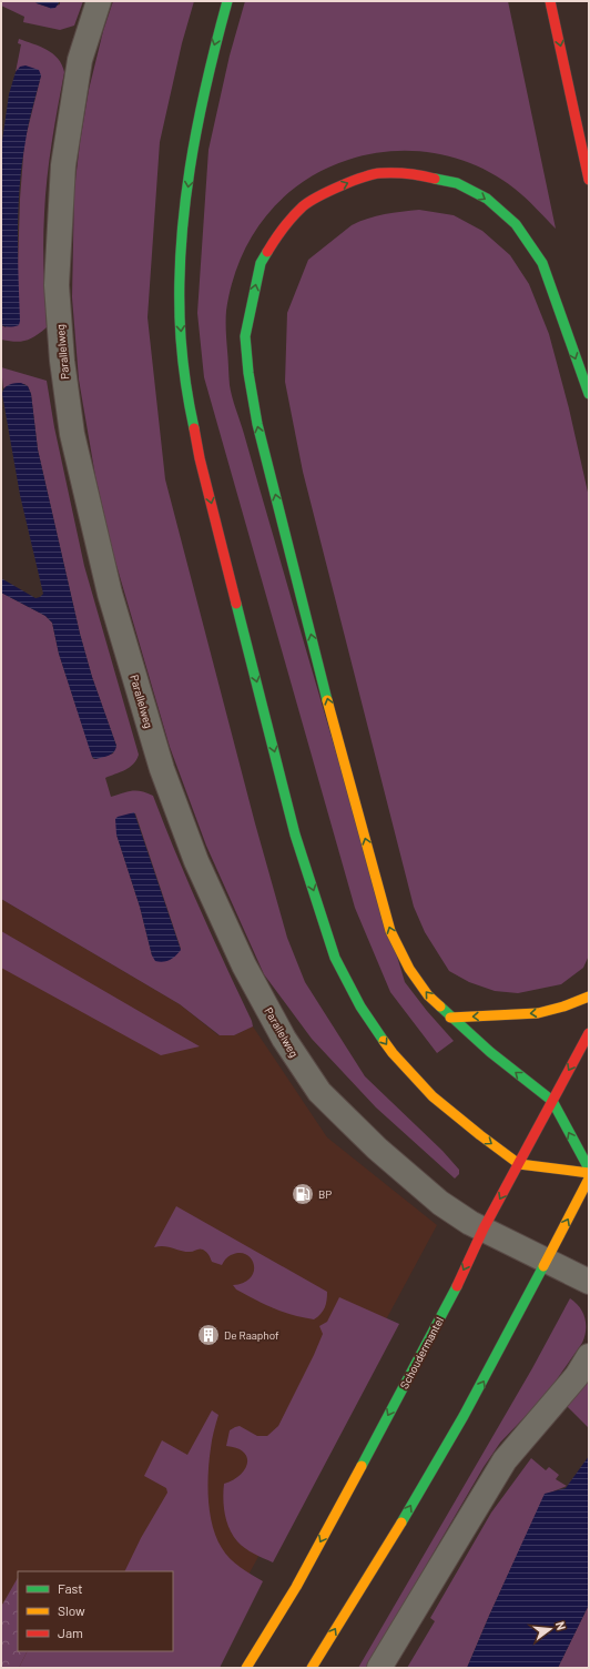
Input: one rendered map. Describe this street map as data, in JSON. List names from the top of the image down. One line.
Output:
{"streets":{"main road":["Schoudermantel"],"street":["Parallelweg"]},"crossings":[["Parallelweg","Schoudermantel"]],"places":{"fuel station":["BP"],"building":["De Raaphof"]},"legend":["Fast","Slow","Jam"],"north":"right"}
